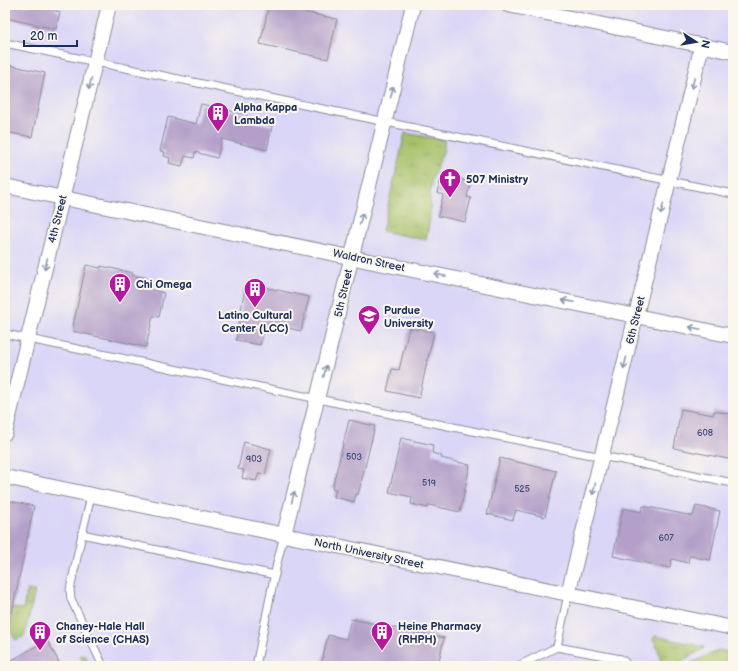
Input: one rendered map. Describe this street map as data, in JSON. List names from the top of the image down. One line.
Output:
{"streets":{"street":["4th Street","Waldron Street","5th Street","6th Street","North University Street"]},"crossings":[["4th Street","Waldron Street"],["Waldron Street","5th Street"],["Waldron Street","6th Street"],["5th Street","North University Street"],["6th Street","North University Street"]],"one_way":["4th Street","Waldron Street","5th Street","6th Street"],"places":{"building":["Alpha Kappa Lambda","Chi Omega","Latino Cultural Center (LCC)","Chaney-Hale Hall of Science (CHAS)","Heine Pharmacy (RHPH)"],"church":["507 Ministry"],"school or university":["Purdue University"]},"house_numbers":["608","503","903","519","525","607"],"scale_bar":"20 m","north":"right"}
